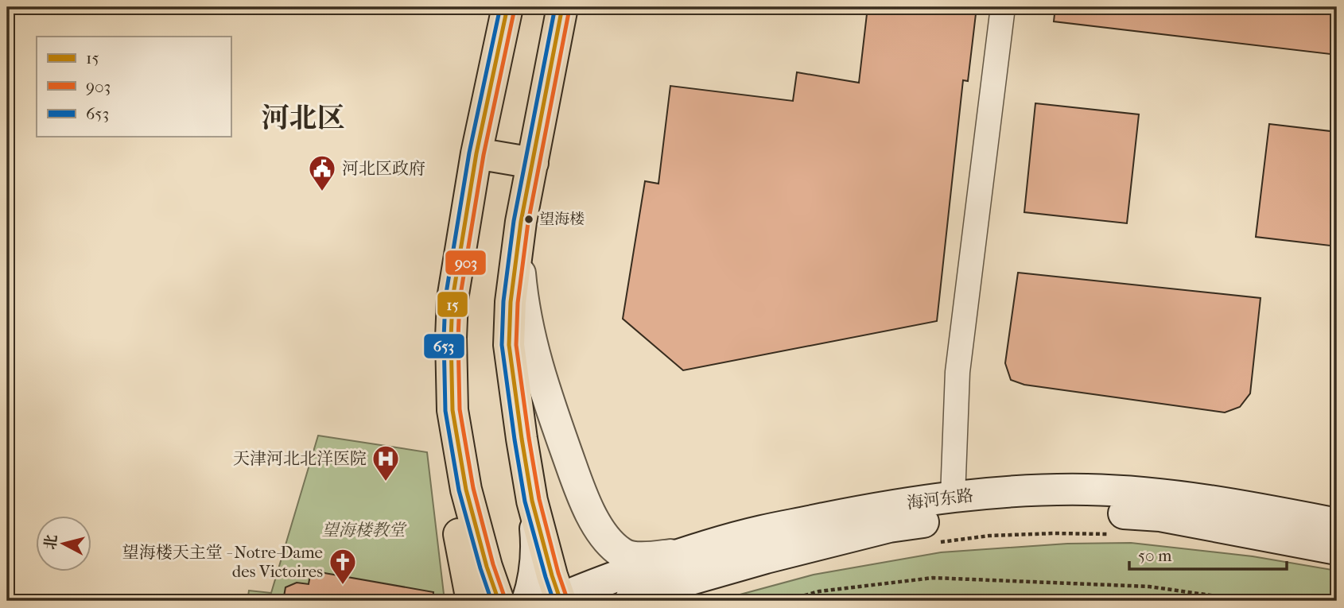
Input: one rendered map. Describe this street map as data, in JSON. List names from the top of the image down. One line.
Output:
{"streets":{"main road":["海河东路"]},"districts":["河北区"],"parks":["望海楼教堂"],"places":{"public building":["河北区政府"],"other":["望海楼"],"hospital":["天津河北北洋医院"],"church":["望海楼天主堂 - Notre-Dame des Victoires"]},"lines":["transit line 15","transit line 653","transit line 903"],"legend":["15","903","653"],"scale_bar":"50 m","north":"left"}
